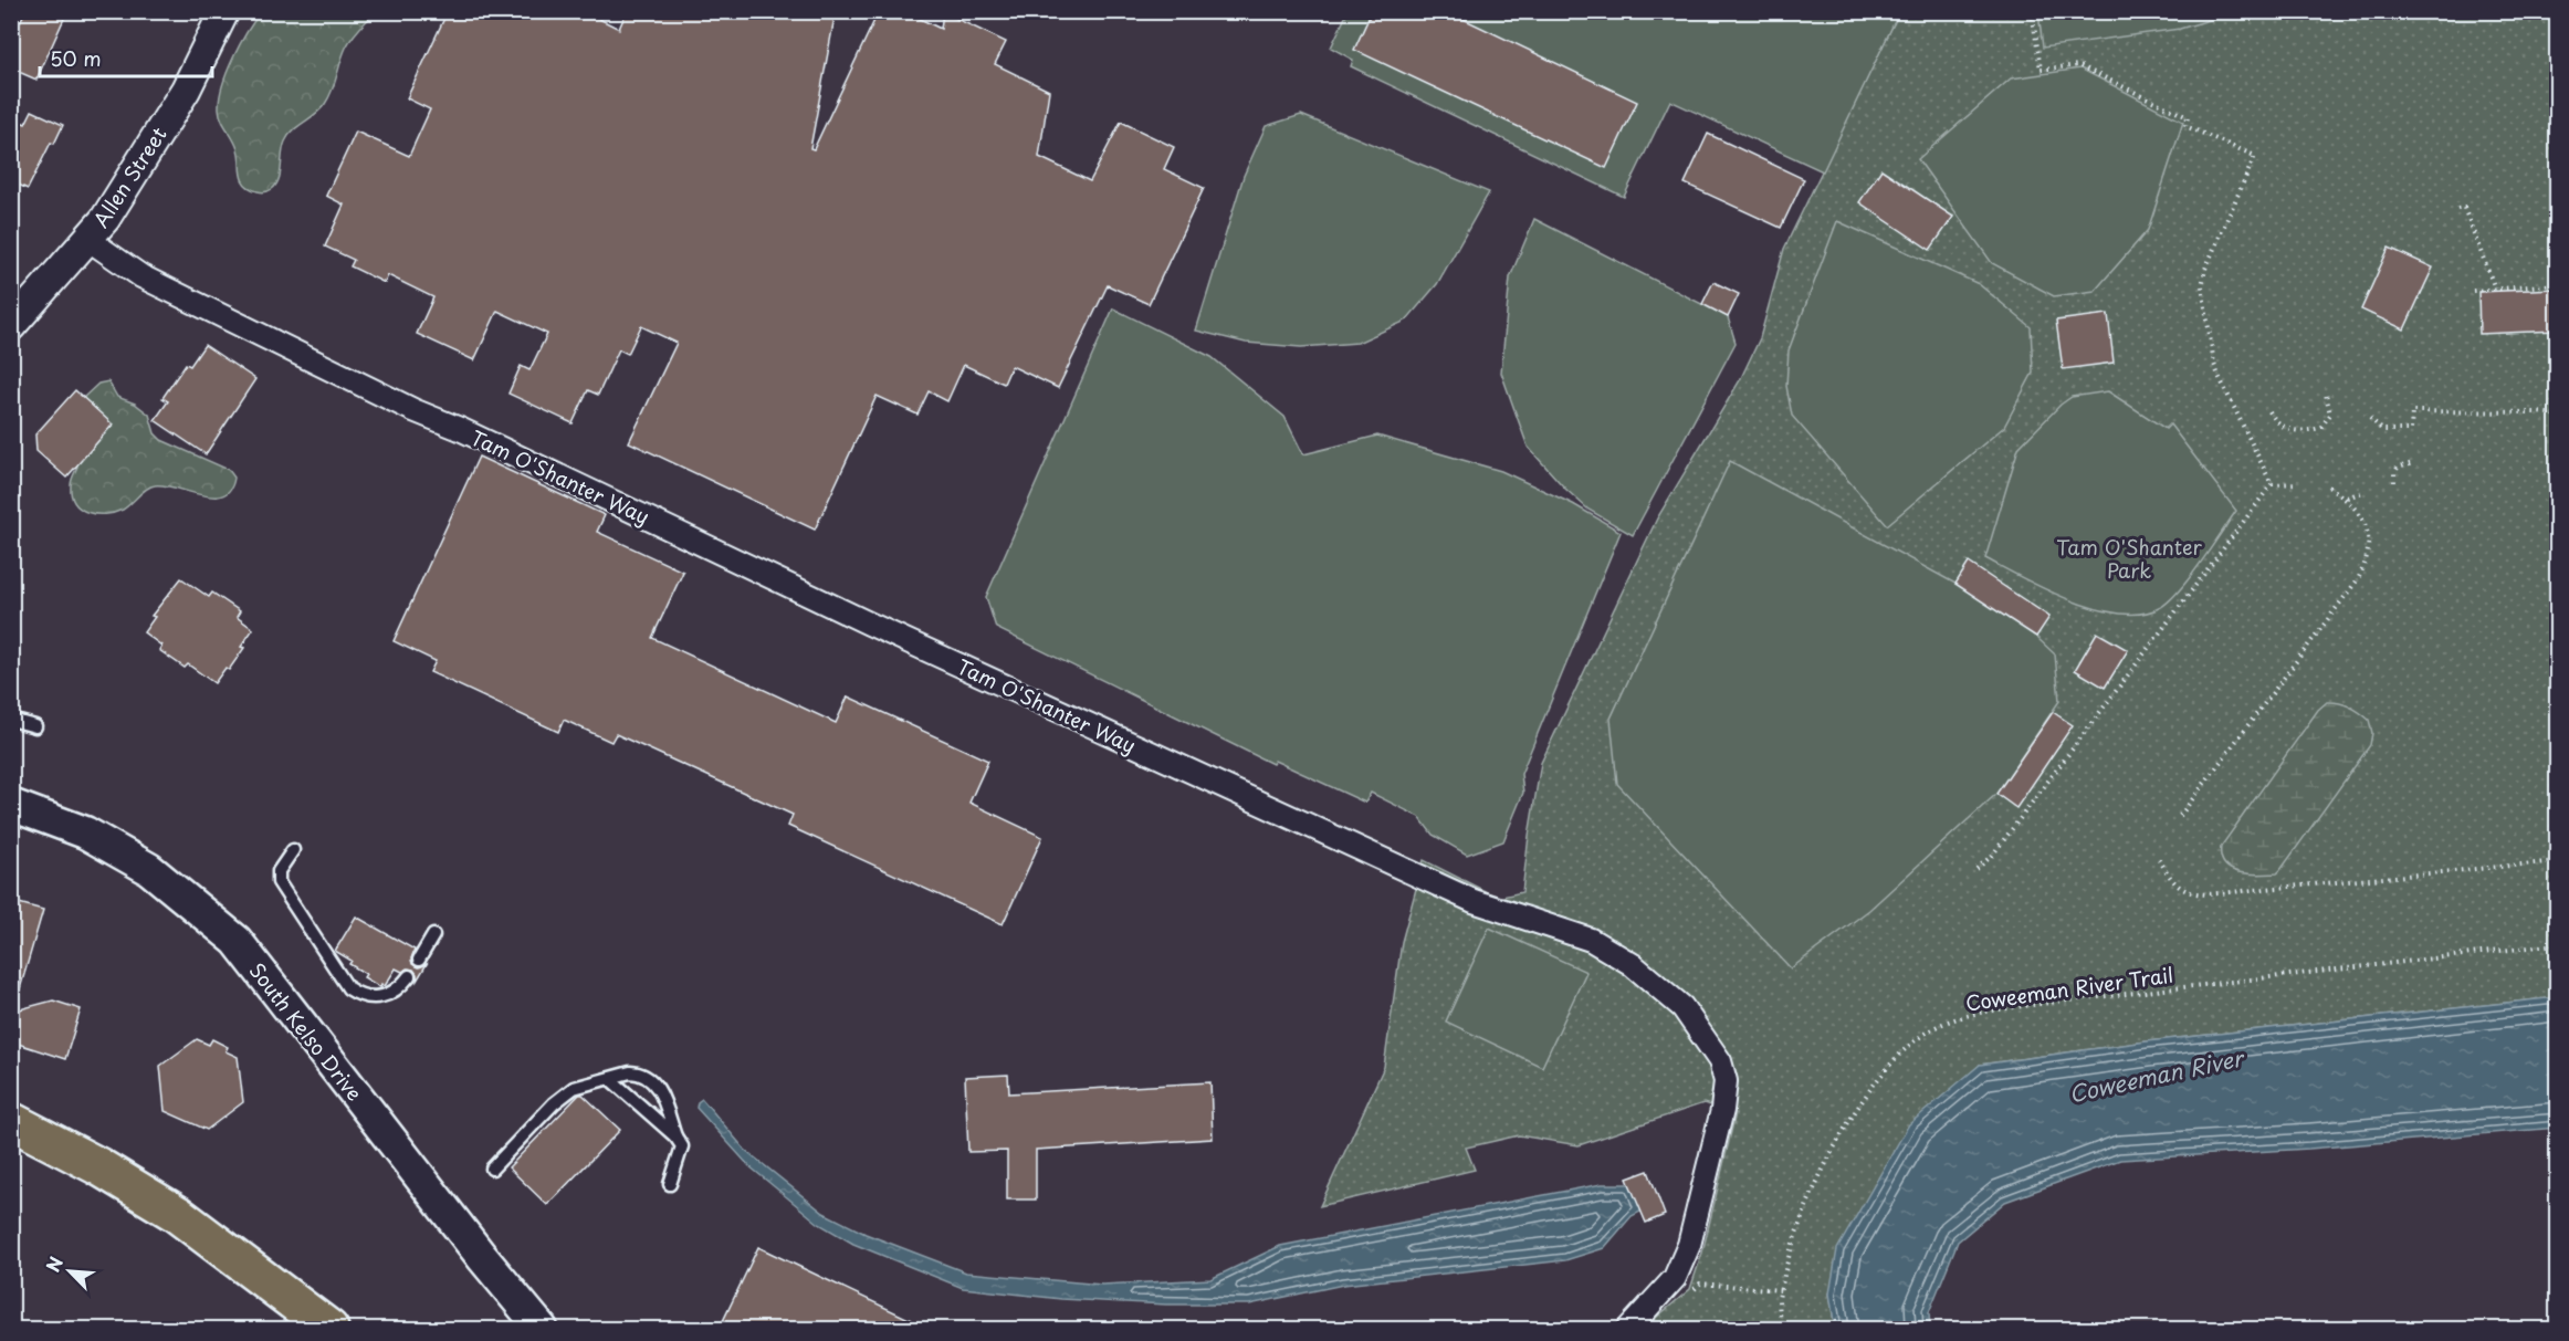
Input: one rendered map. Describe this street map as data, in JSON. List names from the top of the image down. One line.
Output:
{"streets":{"main road":["South Kelso Drive"],"street":["Allen Street","Tam O'Shanter Way"],"path":["Coweeman River Trail"]},"crossings":[["Allen Street","Tam O'Shanter Way"]],"water":["Coweeman River"],"parks":["Tam O'Shanter Park"],"scale_bar":"50 m","north":"top left"}
